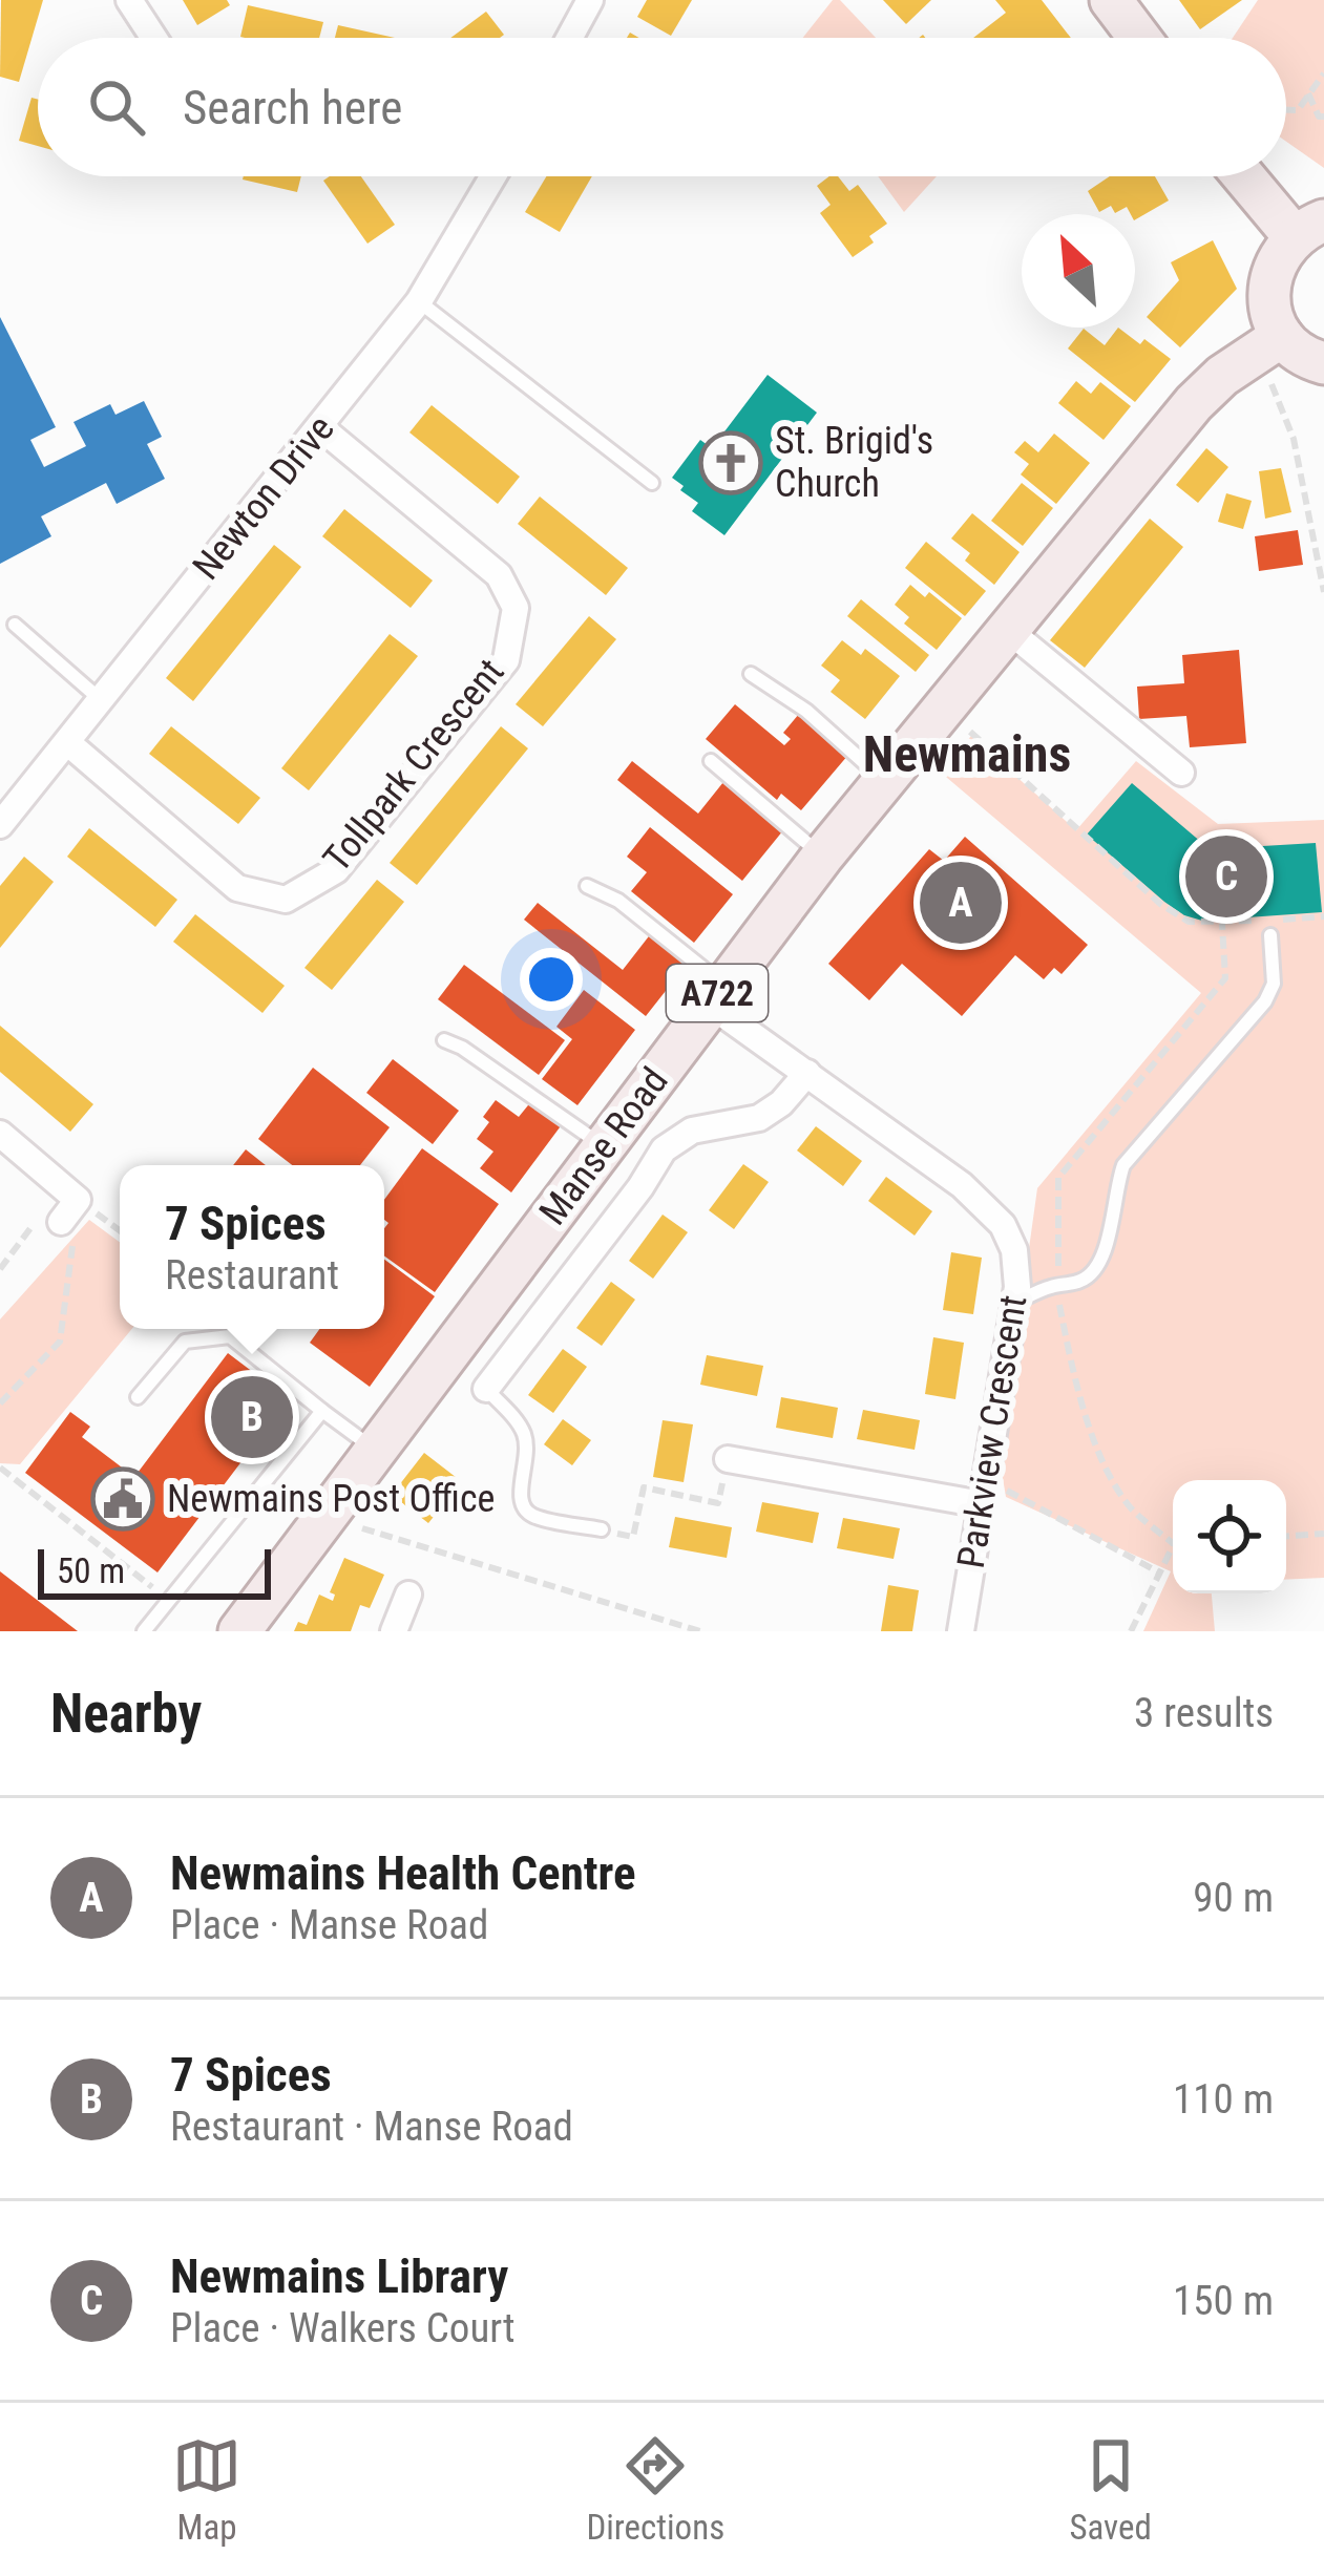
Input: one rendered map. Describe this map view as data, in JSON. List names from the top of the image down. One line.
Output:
{"streets":{"main road":["A722","Manse Road"],"street":["Newton Drive","Tollpark Crescent","Parkview Crescent"]},"crossings":[["Newton Drive","Tollpark Crescent"],["Manse Road","Parkview Crescent"]],"districts":["Newmains"],"places":{"church":["St. Brigid's Church"],"public building":["Newmains Post Office"]},"scale_bar":"50 m","north":"top left","page":{"search":"Search here","pins":["C","A","B"],"popup":["7 Spices","Restaurant"],"scale":"50 m","heading":["Nearby","3 results"],"list":[{"mark":"A","name":"Newmains Health Centre","note":"Place · Manse Road","value":"90 m"},{"mark":"B","name":"7 Spices","note":"Restaurant · Manse Road","value":"110 m"},{"mark":"C","name":"Newmains Library","note":"Place · Walkers Court","value":"150 m"}],"nav":["Map","Directions","Saved"]}}
